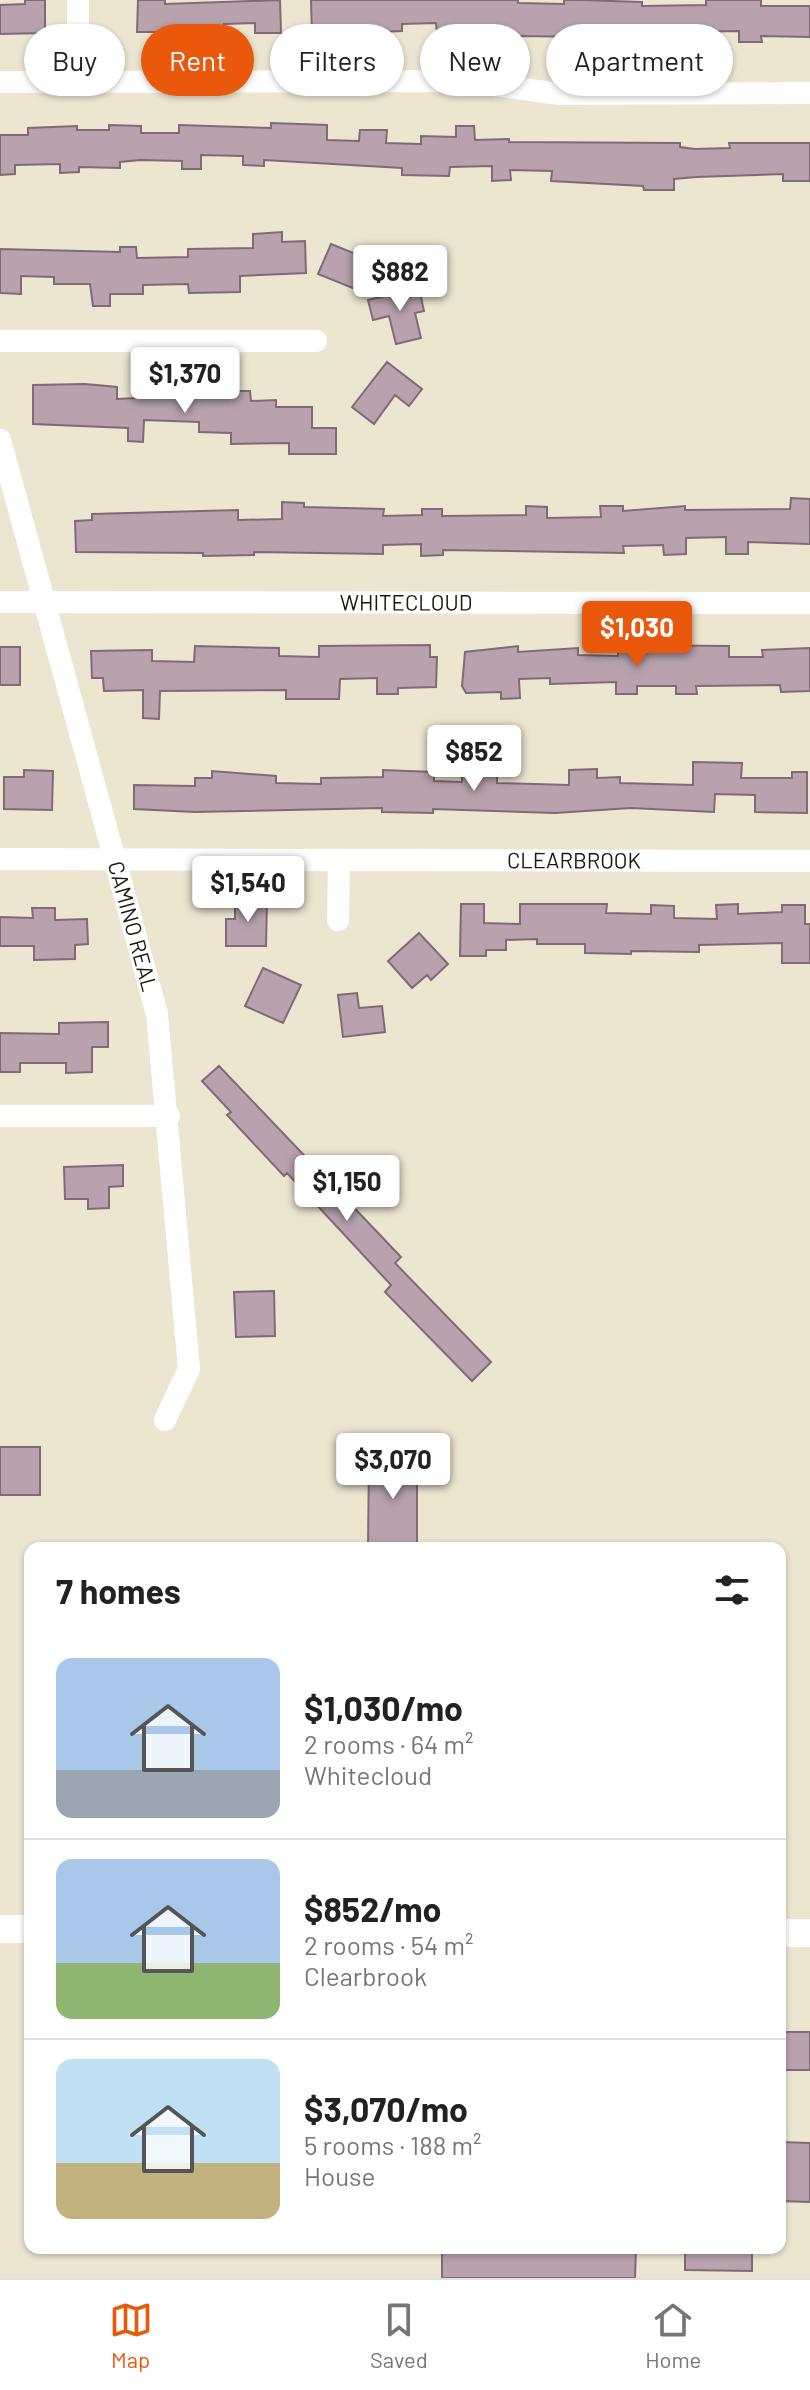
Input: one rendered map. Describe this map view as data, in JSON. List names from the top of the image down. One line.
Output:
{"streets":{"street":["WHITECLOUD","CLEARBROOK","CAMINO REAL"]},"crossings":[["WHITECLOUD","CAMINO REAL"],["CLEARBROOK","CAMINO REAL"]],"page":{"chip":["Buy","Rent","Filters","New","Apartment"],"price":["$882","$1,370","$1,030","$852","$1,540","$1,150","$3,070"],"heading":"7 homes","list":[{"name":"$1,030/mo","note":"2 rooms · 64 m² · Whitecloud"},{"name":"$852/mo","note":"2 rooms · 54 m² · Clearbrook"},{"name":"$3,070/mo","note":"5 rooms · 188 m² · House"}],"tabs":["Map","Saved","Home"]}}
